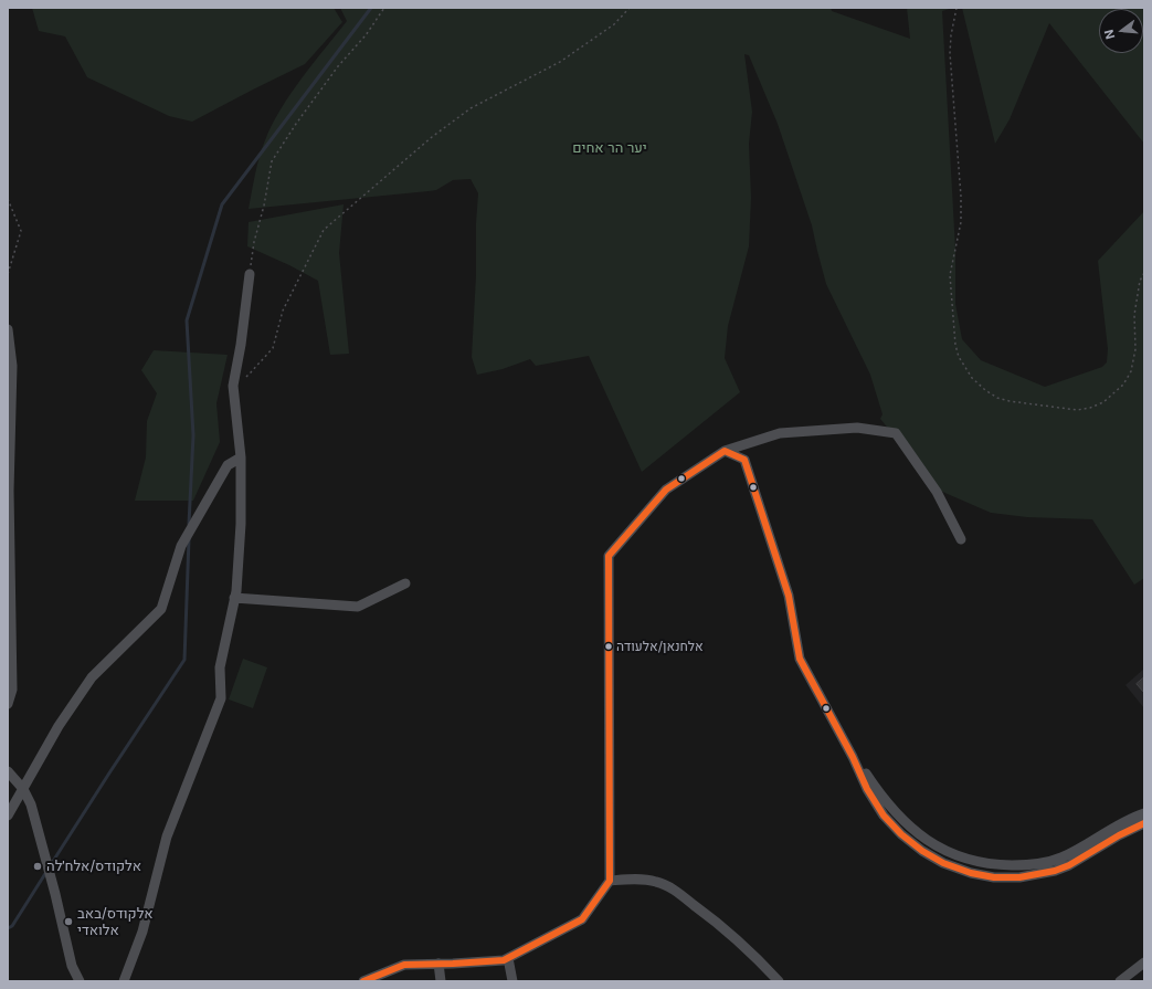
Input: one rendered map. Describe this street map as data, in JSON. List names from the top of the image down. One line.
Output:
{"parks":["יער הר אחים"],"places":["אלחנאן/אלעודה","אלקודס/אלח׳לה","אלקודס/באב אלואדי"],"north":"left"}
